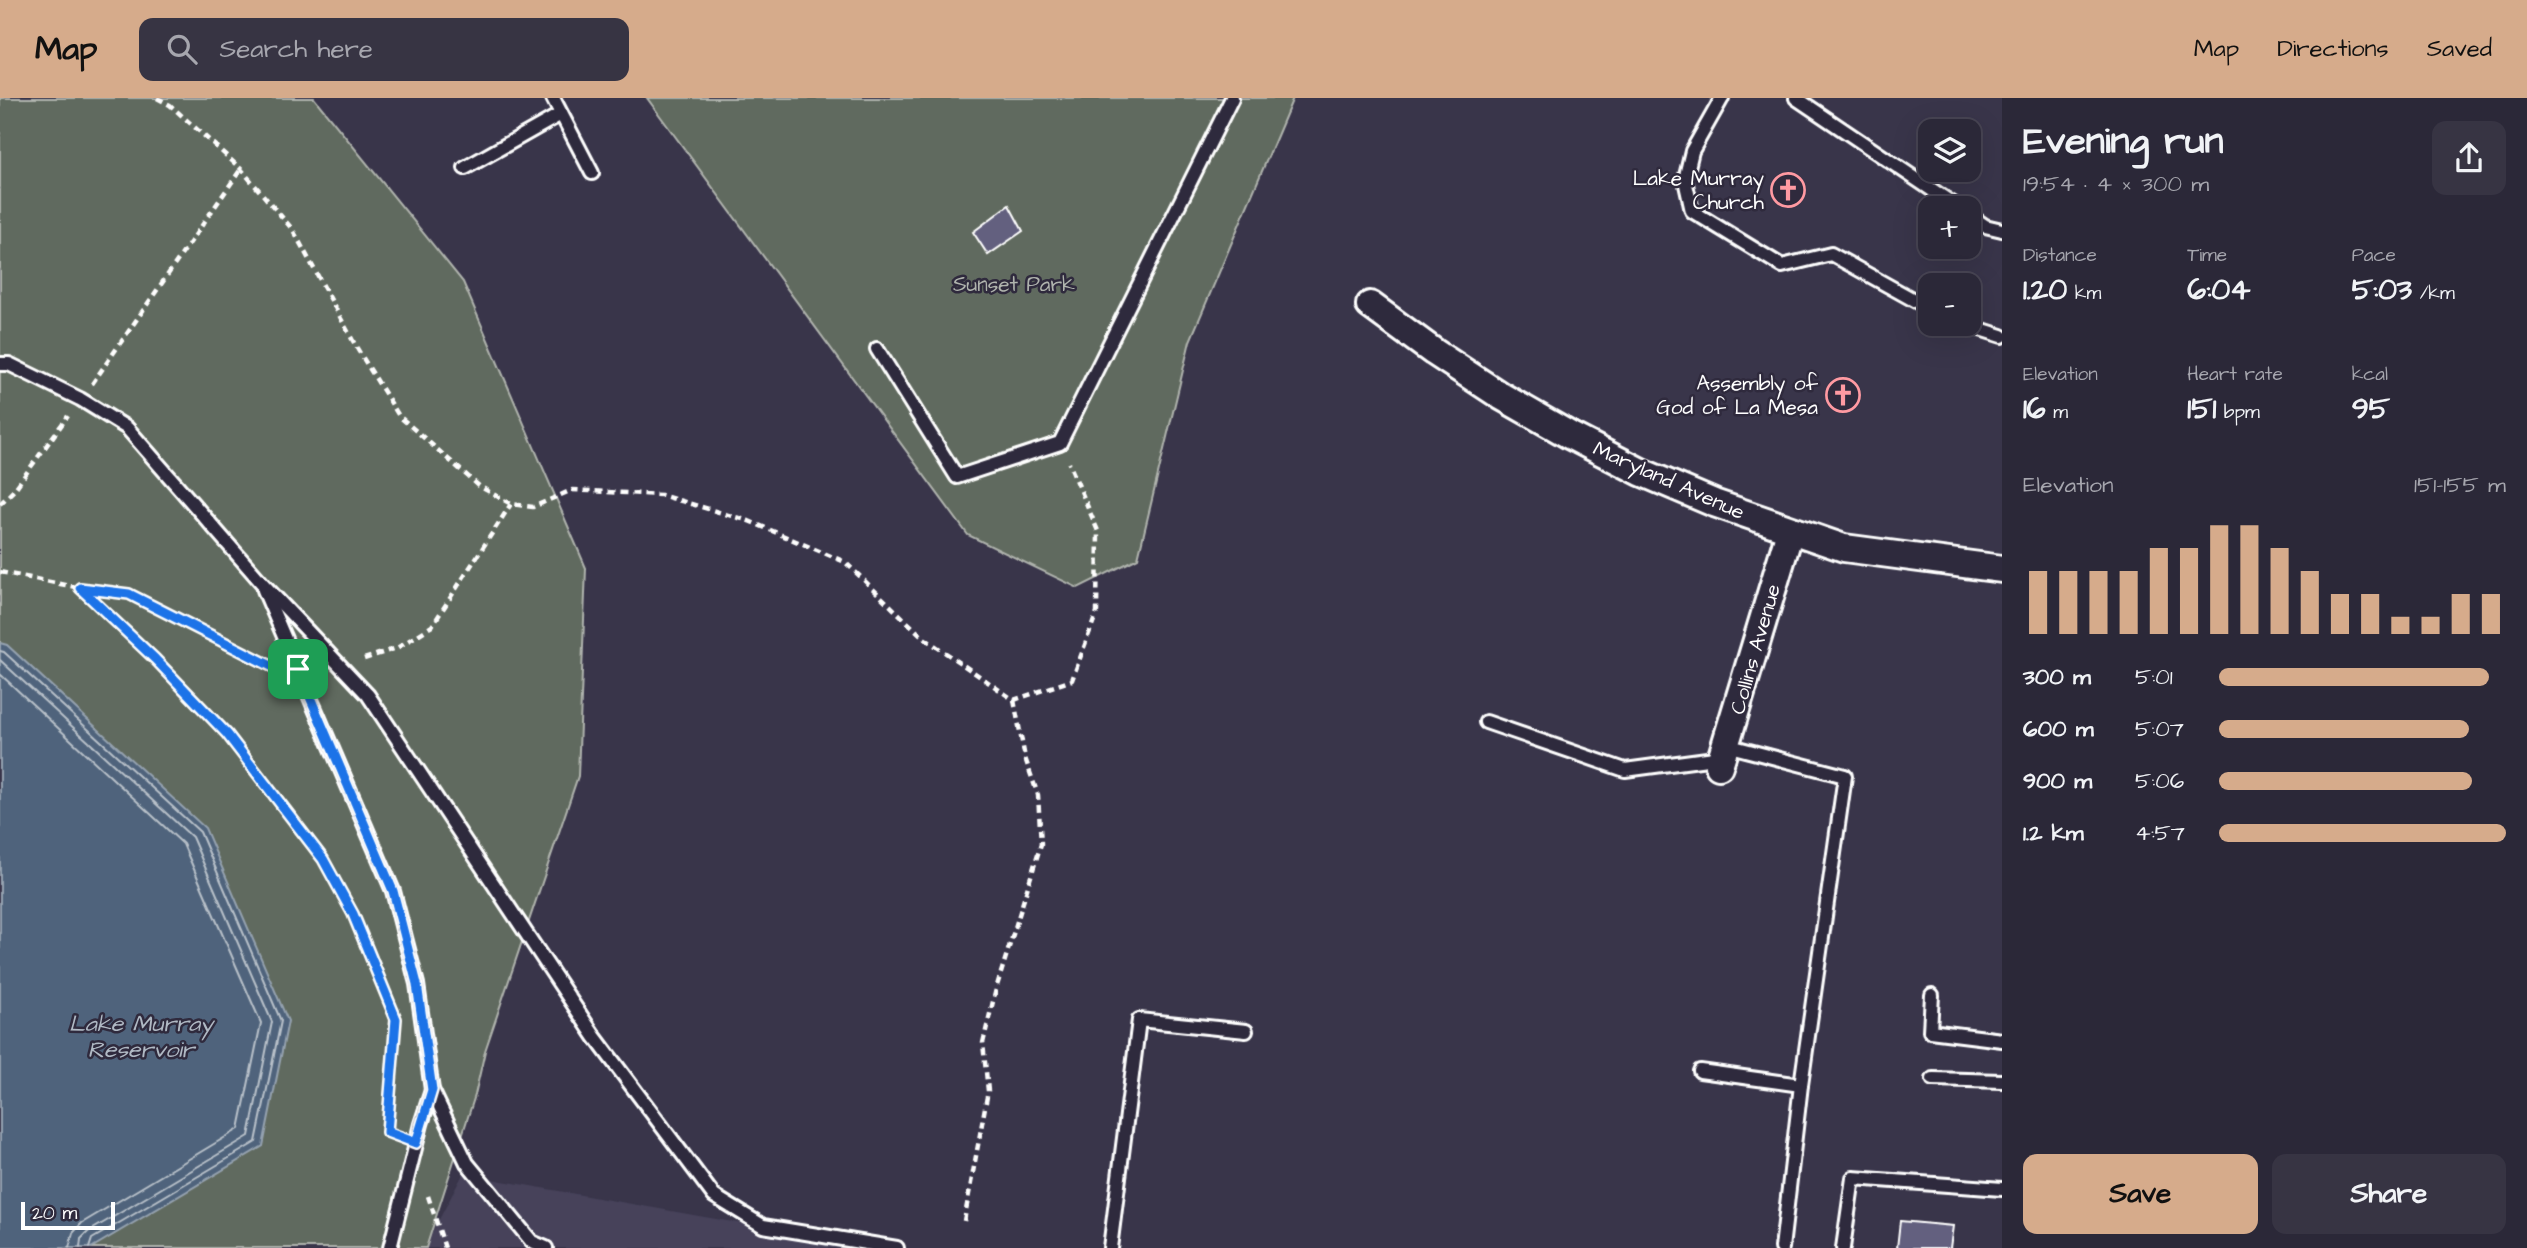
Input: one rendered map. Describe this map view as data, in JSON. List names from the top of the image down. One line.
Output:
{"streets":{"street":["Maryland Avenue","Collins Avenue"]},"crossings":[["Maryland Avenue","Collins Avenue"]],"water":["Lake Murray Reservoir"],"parks":["Sunset Park"],"places":{"church":["Lake Murray Church","Assembly of God of La Mesa"]},"scale_bar":"20 m","page":{"header":"Map","search":"Search here","nav":["Map","Directions","Saved"],"heading":["Evening run","19:54 · 4 × 300 m"],"map_buttons":["+","−"],"stats":[["Distance","1.20 km"],["Time","6:04"],["Pace","5:03 /km"],["Elevation","16 m"],["Heart rate","151 bpm"],["kcal","95"]],"chart":["Elevation","151–155 m"],"list":[{"name":"300 m","note":"5:01"},{"name":"600 m","note":"5:07"},{"name":"900 m","note":"5:06"},{"name":"1.2 km","note":"4:57"}],"buttons":["Save","Share"],"scale":"20 m"}}
